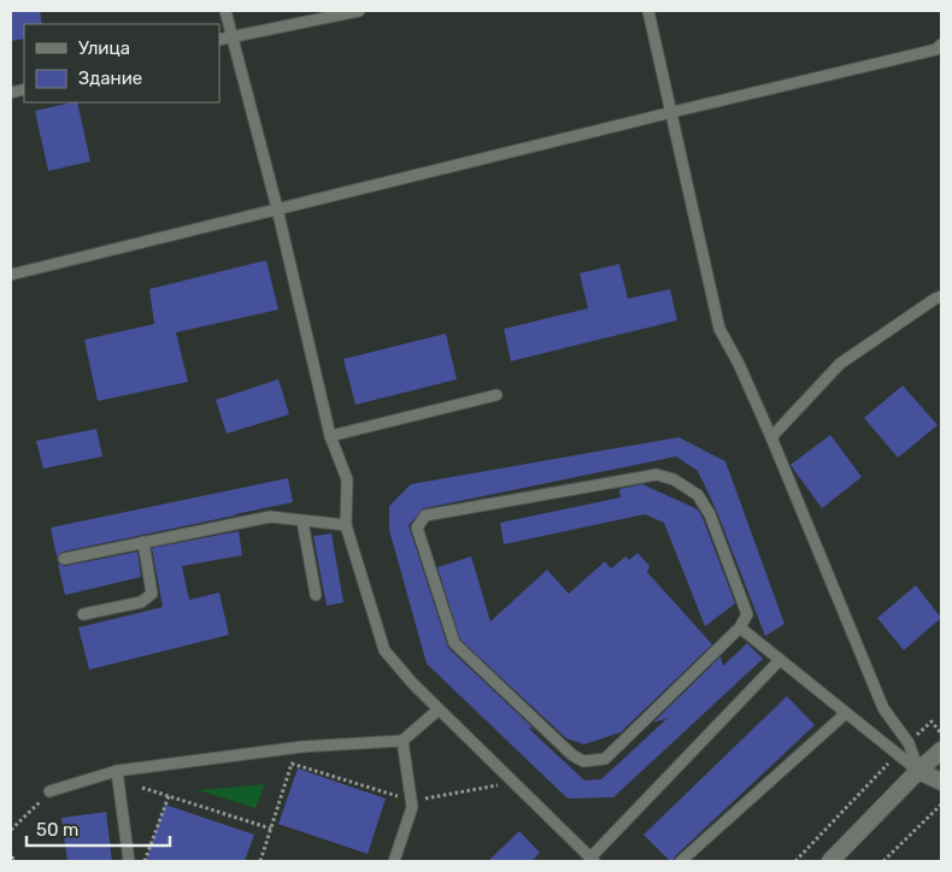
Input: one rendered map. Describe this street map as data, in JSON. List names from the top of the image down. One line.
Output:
{"legend":["Улица","Здание"],"scale_bar":"50 m"}
